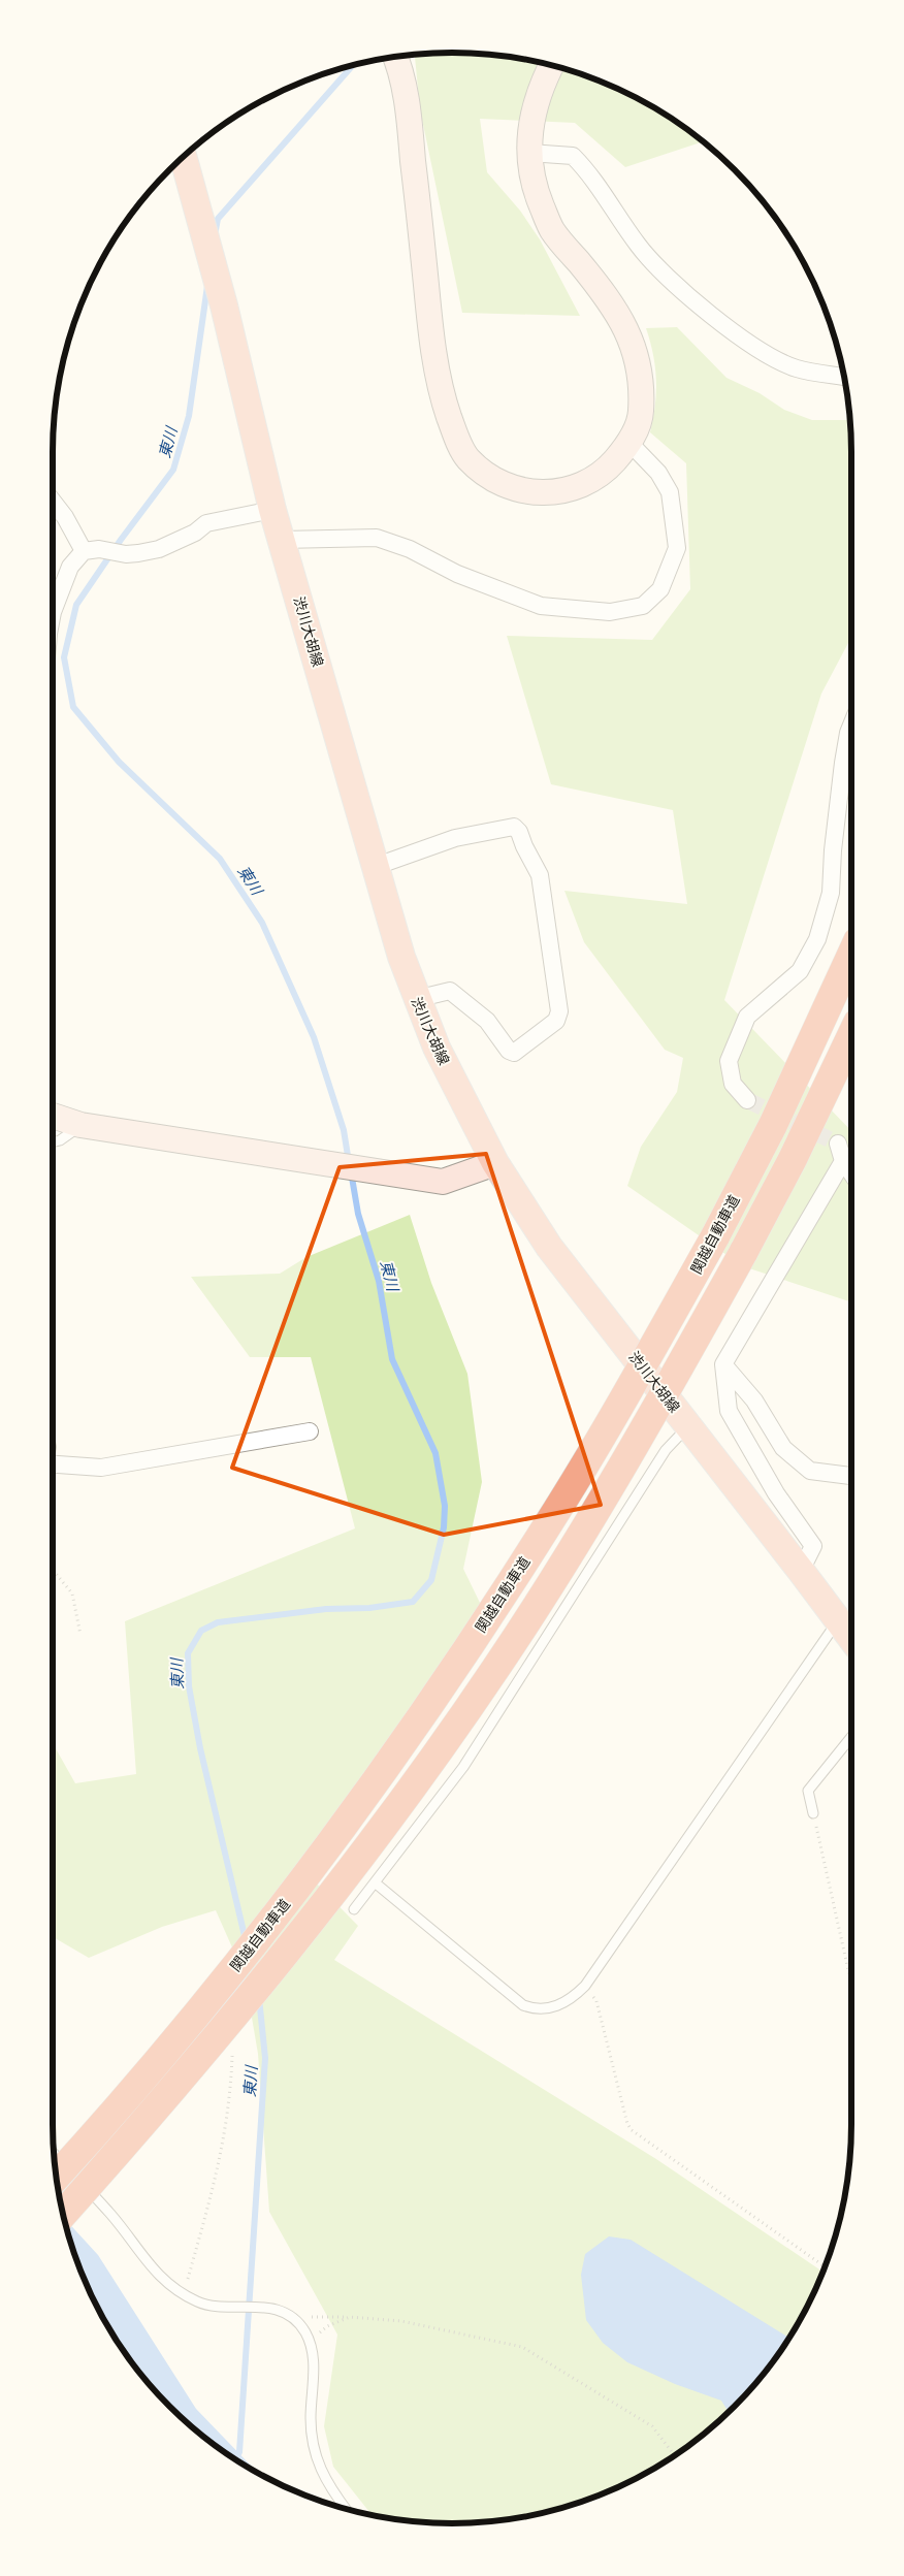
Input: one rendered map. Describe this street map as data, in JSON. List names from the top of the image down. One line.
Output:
{"streets":{"highway":["関越自動車道"],"main road":["渋川大胡線"]},"water":["東川"]}
